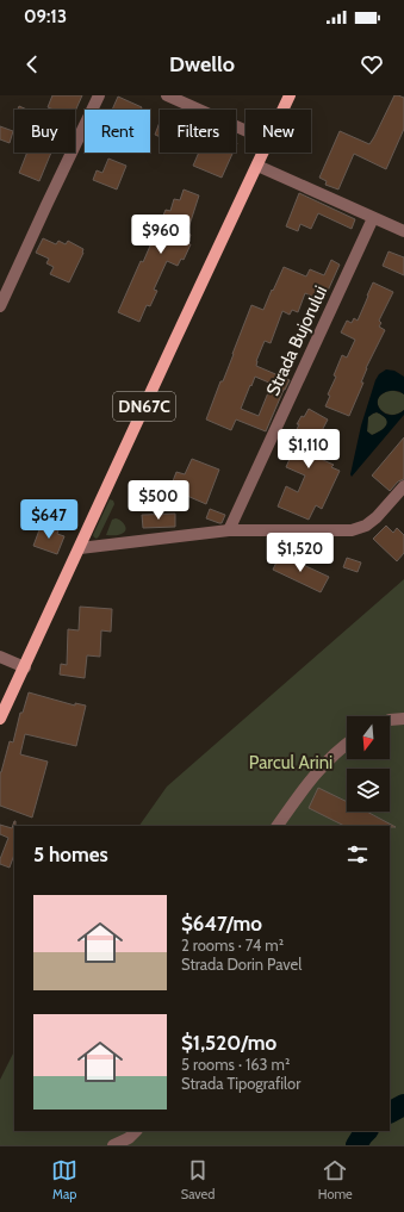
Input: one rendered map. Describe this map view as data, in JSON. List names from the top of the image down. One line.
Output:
{"streets":{"main road":["DN67C"],"street":["Strada Bujorului"]},"parks":["Parcul Arini"],"north":"bottom","page":{"status":"09:13","header":"Dwello","chip":["Buy","Rent","Filters","New"],"price":["$960","$1,110","$500","$647","$1,520"],"heading":"5 homes","list":[{"name":"$647/mo","note":"2 rooms · 74 m² · Strada Dorin Pavel"},{"name":"$1,520/mo","note":"5 rooms · 163 m² · Strada Tipografilor"}],"tabs":["Map","Saved","Home"]}}
